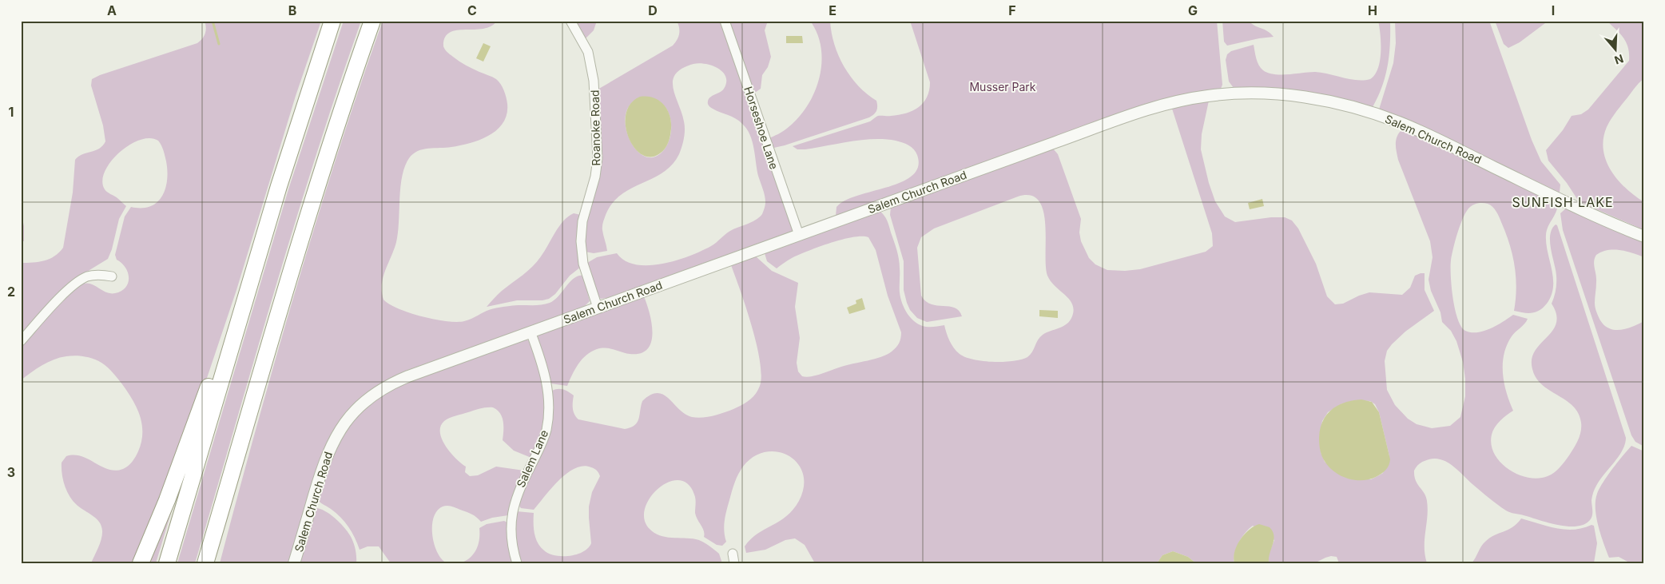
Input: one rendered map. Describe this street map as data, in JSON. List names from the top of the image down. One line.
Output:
{"streets":{"street":["Roanoke Road","Horseshoe Lane","Salem Church Road","Salem Lane"]},"crossings":[["Roanoke Road","Salem Church Road"],["Horseshoe Lane","Salem Church Road"],["Salem Church Road","Salem Lane"]],"districts":["SUNFISH LAKE"],"parks":["Musser Park"],"north":"bottom","grid":{"columns":["A","B","C","D","E","F","G","H","I"],"rows":["1","2","3"]}}
